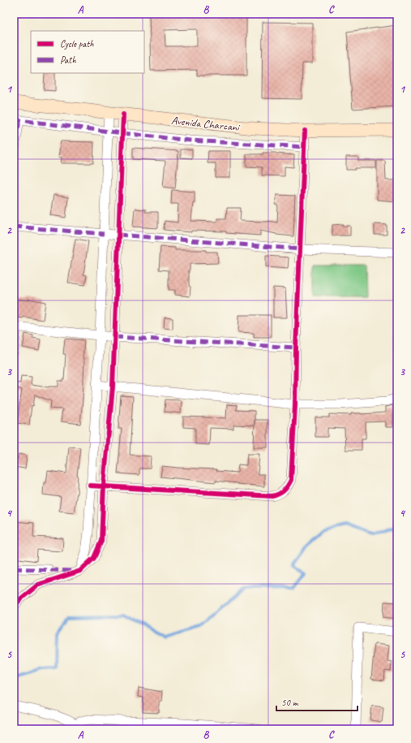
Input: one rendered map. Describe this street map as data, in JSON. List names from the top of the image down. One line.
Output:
{"streets":{"main road":["Avenida Charcani"]},"legend":["Cycle path","Path"],"scale_bar":"50 m","grid":{"columns":["A","B","C"],"rows":["1","2","3","4","5"]}}
